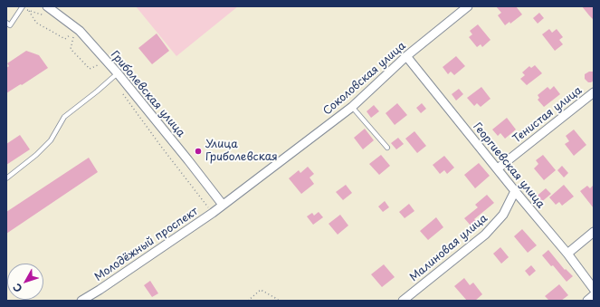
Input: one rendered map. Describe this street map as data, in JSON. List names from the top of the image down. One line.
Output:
{"streets":{"street":["Соколовская улица","Гриболевская улица","Тенистая улица","Георгиевская улица","Молодёжный проспект","Малиновая улица"]},"crossings":[["Соколовская улица","Гриболевская улица"],["Соколовская улица","Георгиевская улица"],["Соколовская улица","Молодёжный проспект"],["Гриболевская улица","Молодёжный проспект"],["Тенистая улица","Георгиевская улица"],["Георгиевская улица","Малиновая улица"]],"places":["Улица Гриболевская"],"north":"bottom left"}
